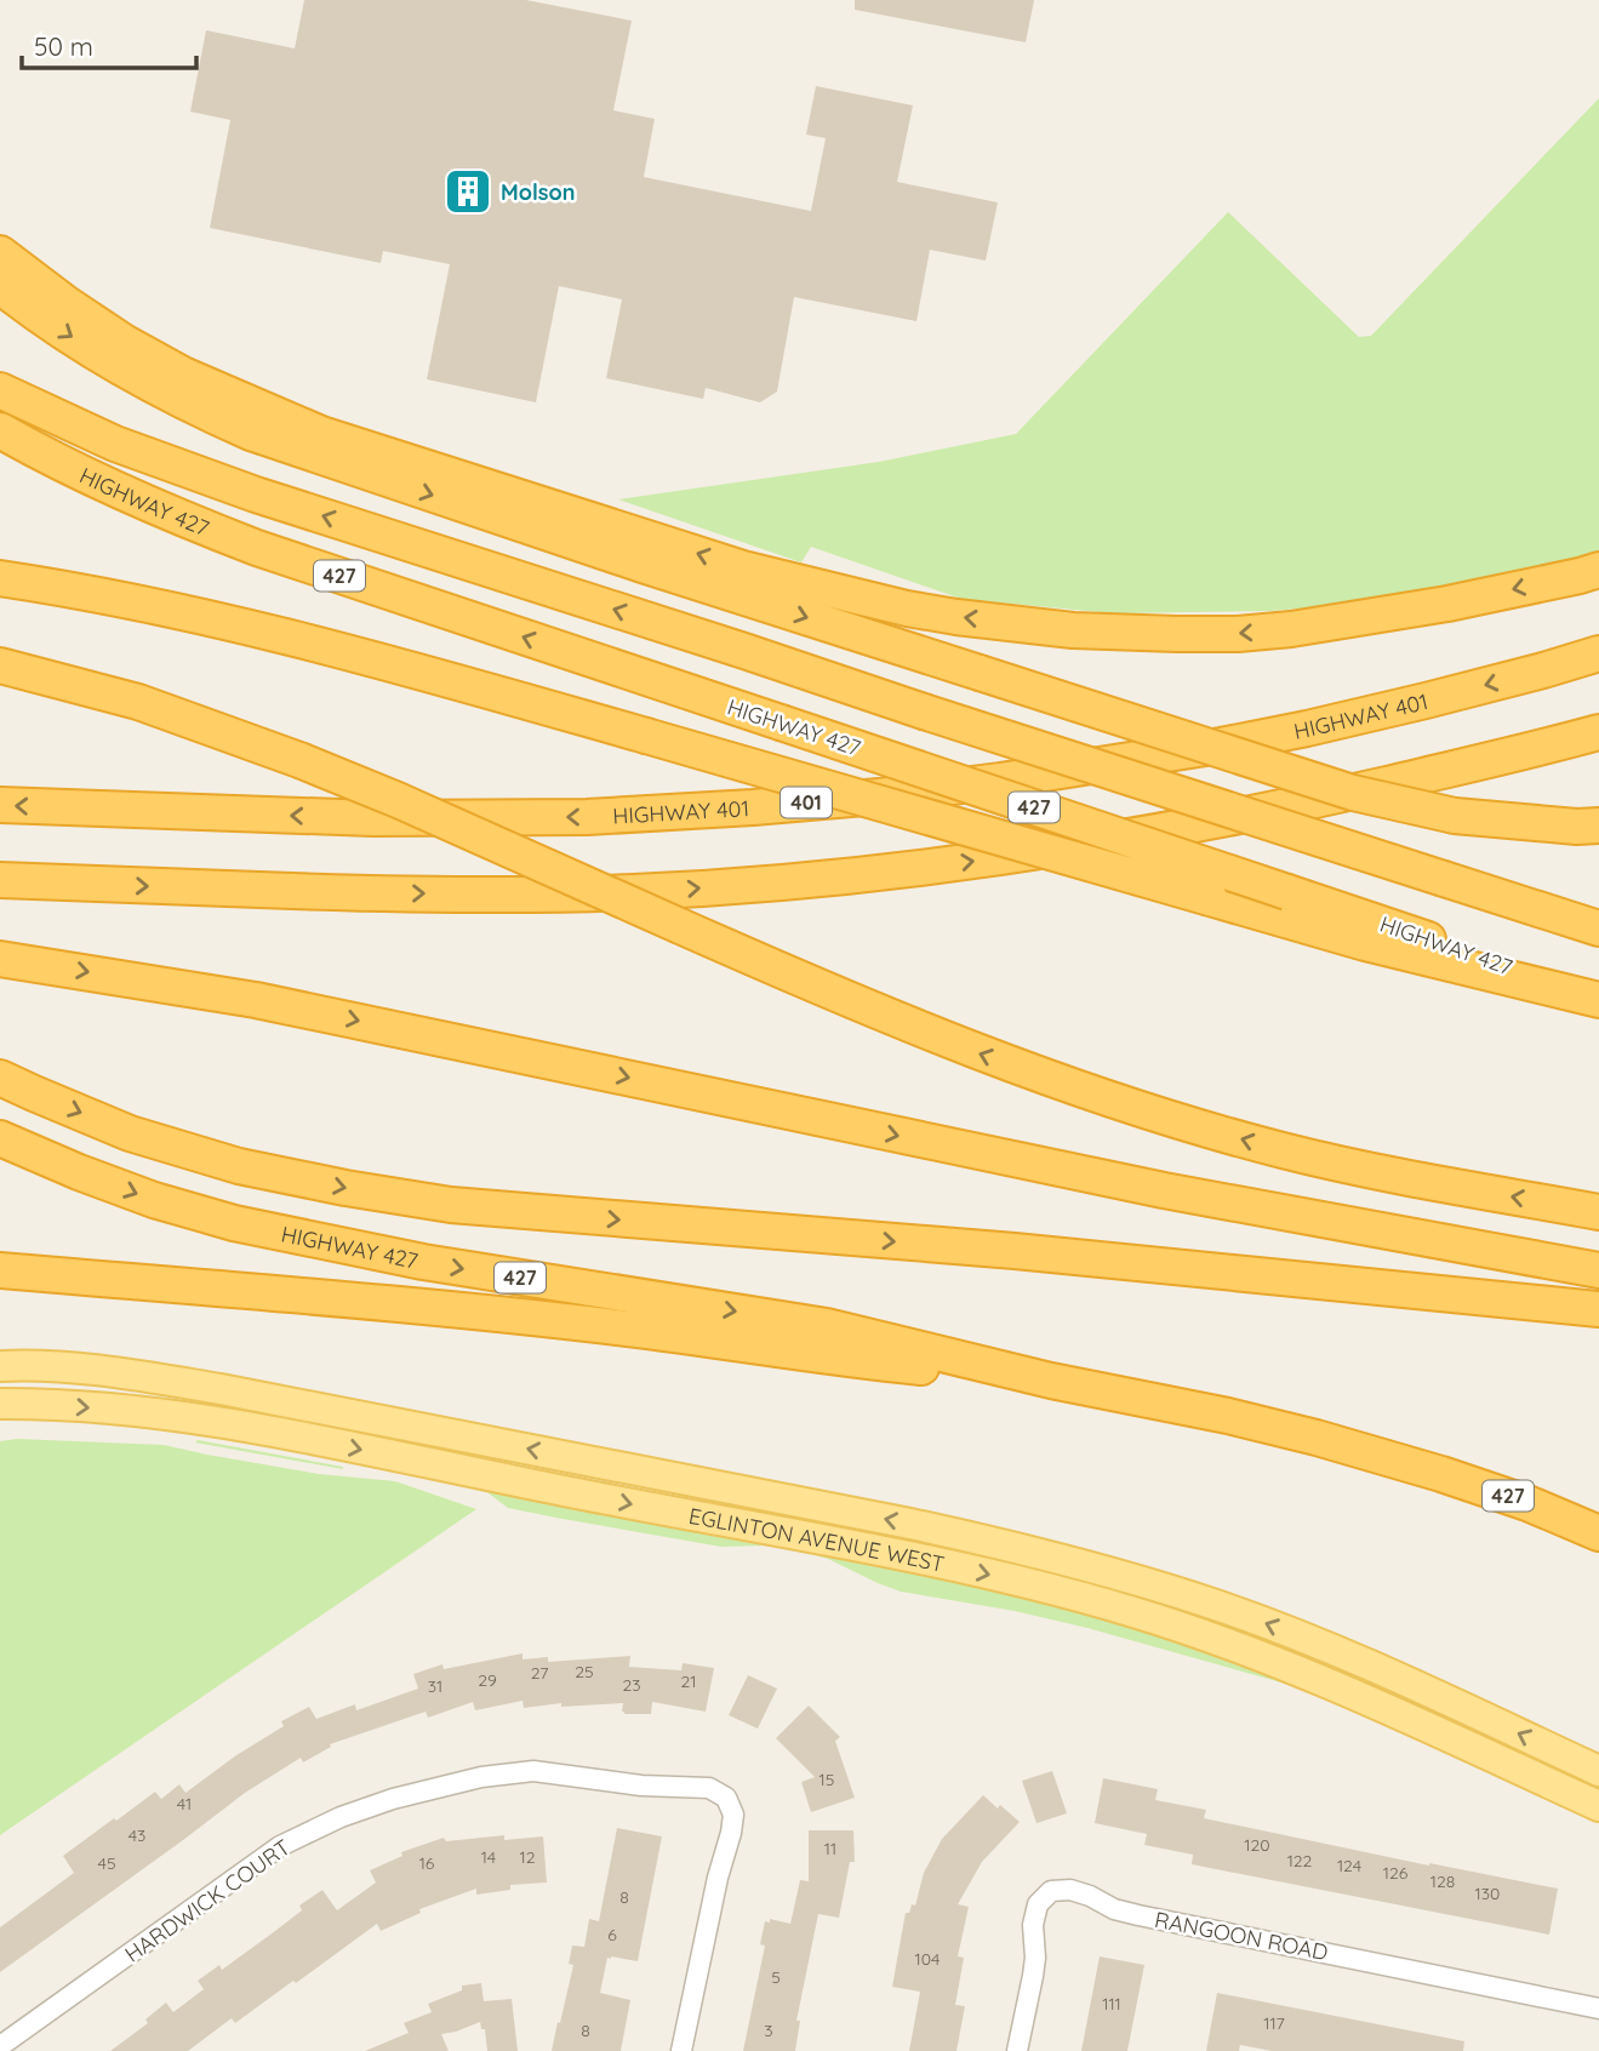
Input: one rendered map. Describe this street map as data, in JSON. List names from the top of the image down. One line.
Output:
{"streets":{"highway":["HIGHWAY 427","427","HIGHWAY 401","401"],"main road":["EGLINTON AVENUE WEST"],"street":["HARDWICK COURT","RANGOON ROAD"]},"places":{"building":["Molson"]},"house_numbers":["25","27","29","21","23","31","15","41","43","120","11","14","12","122","45","16","124","126","128","130","8","6","104","5","111","117","8","3"],"scale_bar":"50 m"}
